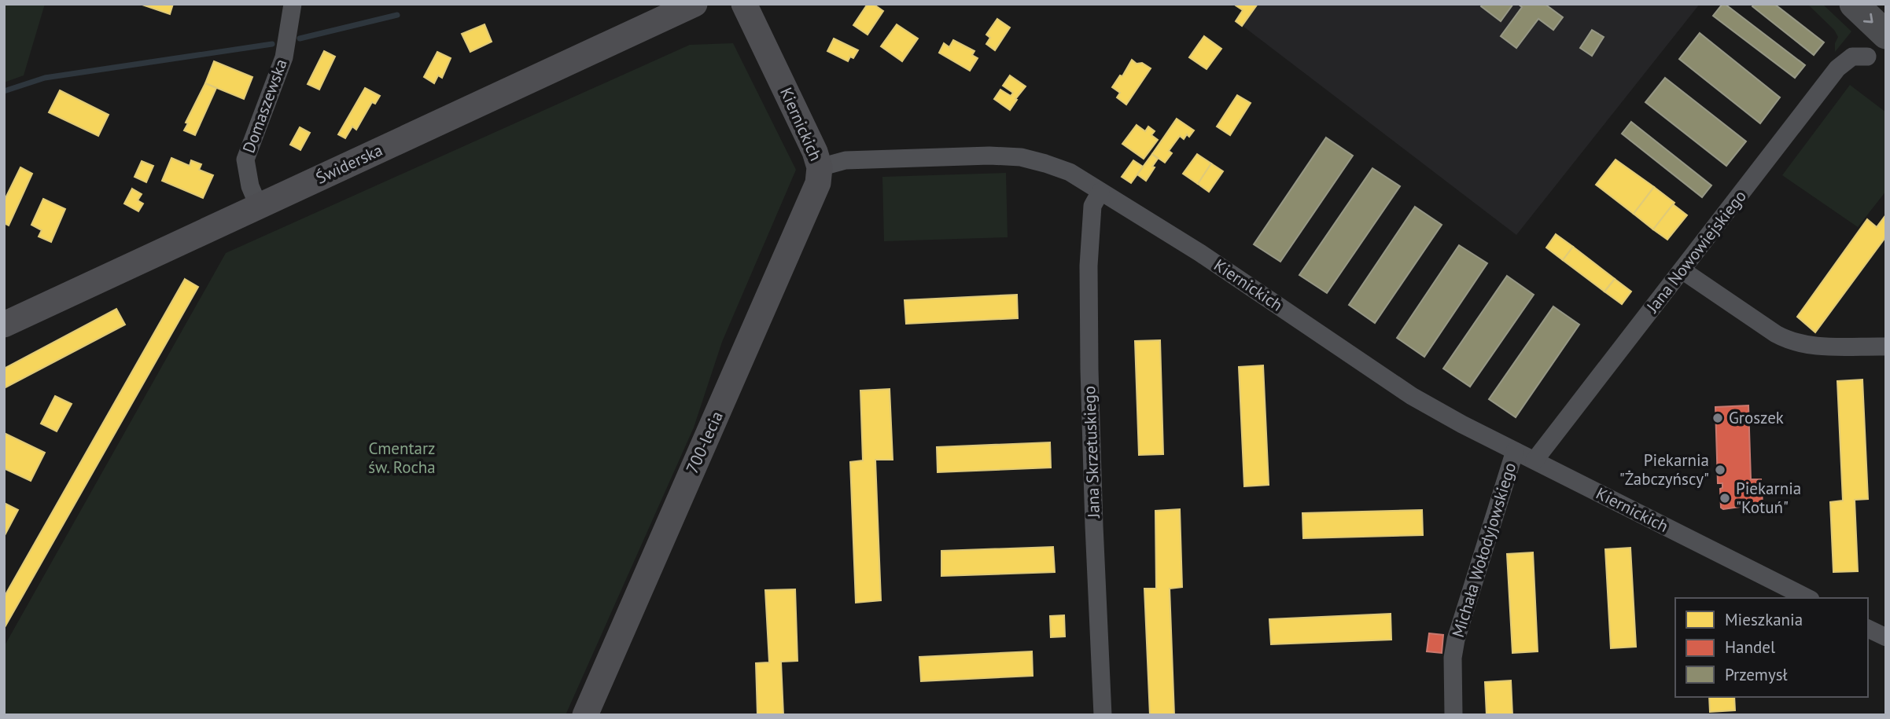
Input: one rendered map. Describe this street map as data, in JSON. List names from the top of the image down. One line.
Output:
{"streets":{"street":["Domaszewska","Kiernickich","Świderska","Jana Nowowiejskiego","700-lecia","Jana Skrzetuskiego","Michała Wołodyjowskiego"]},"crossings":[["Domaszewska","Świderska"],["Kiernickich","Jana Nowowiejskiego"],["Kiernickich","700-lecia"],["Kiernickich","Jana Skrzetuskiego"],["Kiernickich","Michała Wołodyjowskiego"]],"parks":["Cmentarz św. Rocha"],"places":["Groszek","Piekarnia \"Żabczyńscy\"","Piekarnia \"Kotuń\""],"legend":["Mieszkania","Handel","Przemysł"]}
